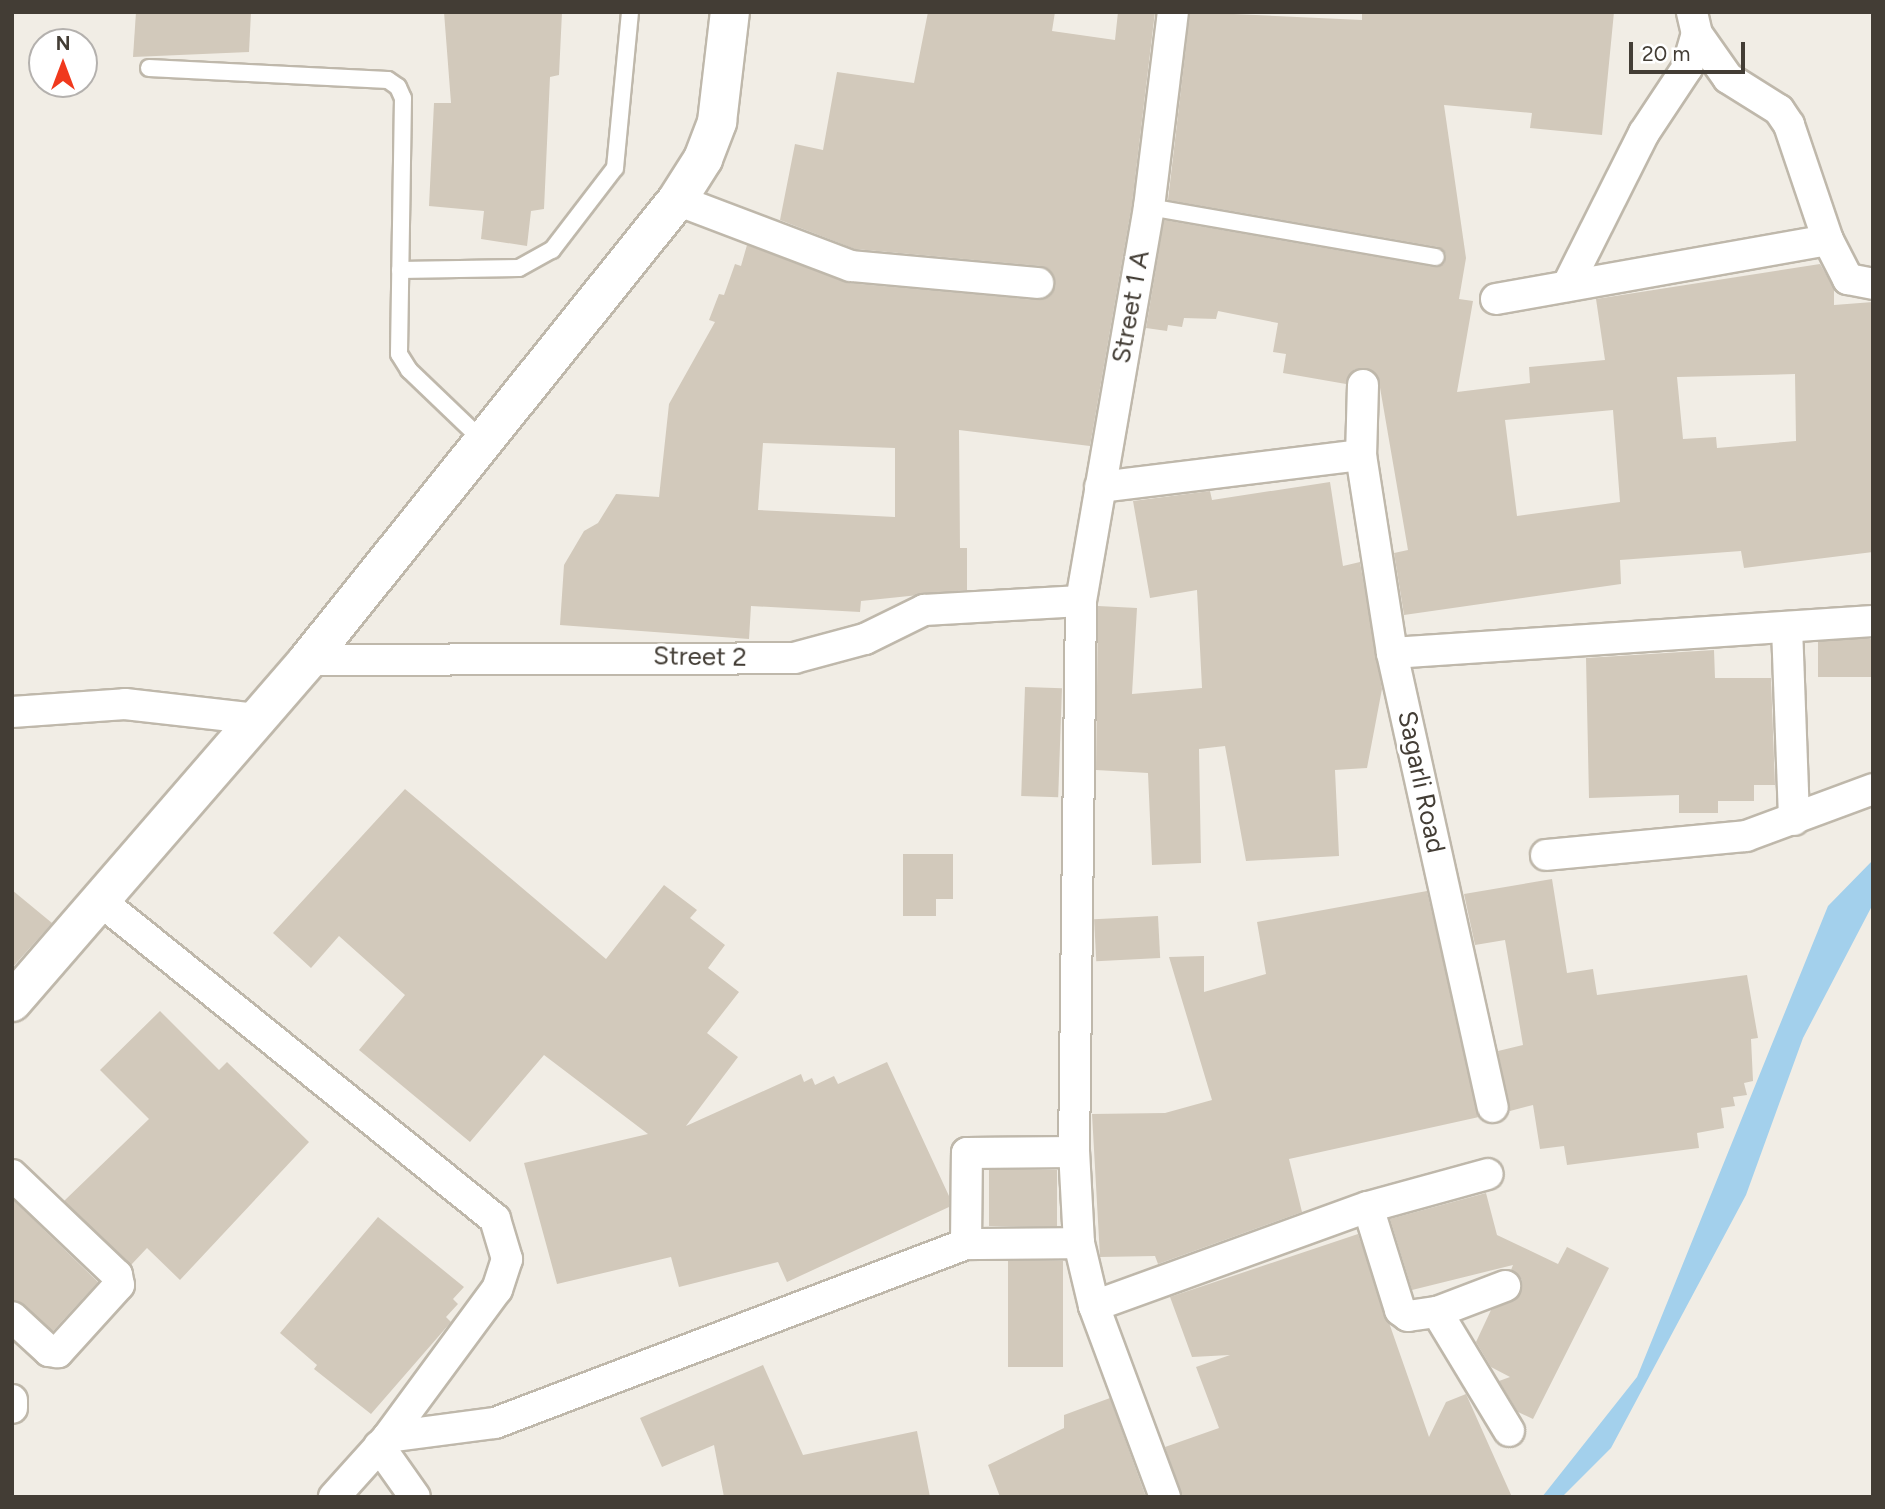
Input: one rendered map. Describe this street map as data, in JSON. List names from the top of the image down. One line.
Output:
{"streets":{"street":["Street 1 A","Street 2","Sagarli Road"]},"crossings":[["Street 1 A","Street 2"]],"scale_bar":"20 m","north":"top"}
